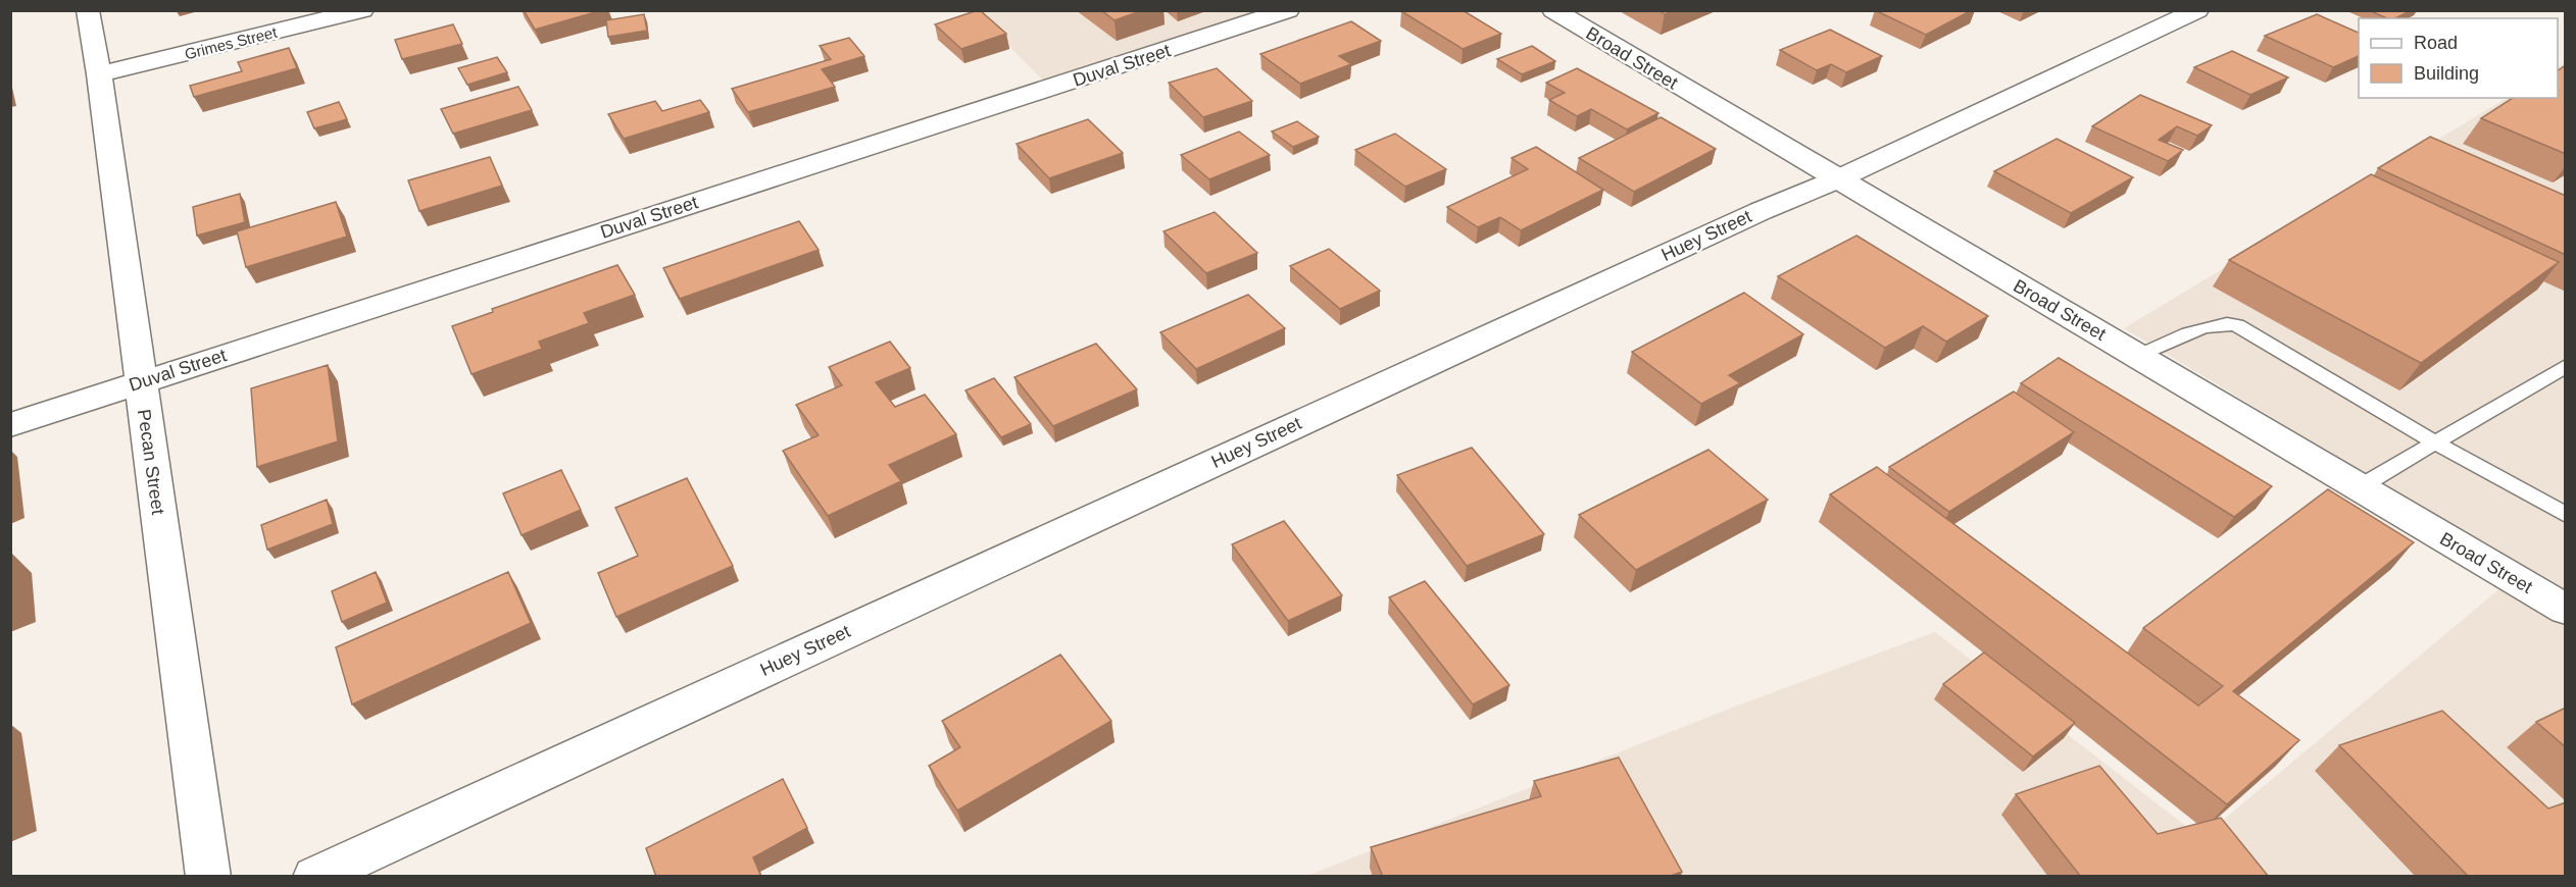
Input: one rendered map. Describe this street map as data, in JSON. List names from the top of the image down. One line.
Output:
{"streets":{"street":["Grimes Street","Broad Street","Duval Street","Huey Street","Pecan Street"]},"crossings":[["Grimes Street","Pecan Street"],["Broad Street","Huey Street"],["Duval Street","Pecan Street"]],"legend":["Road","Building"]}
